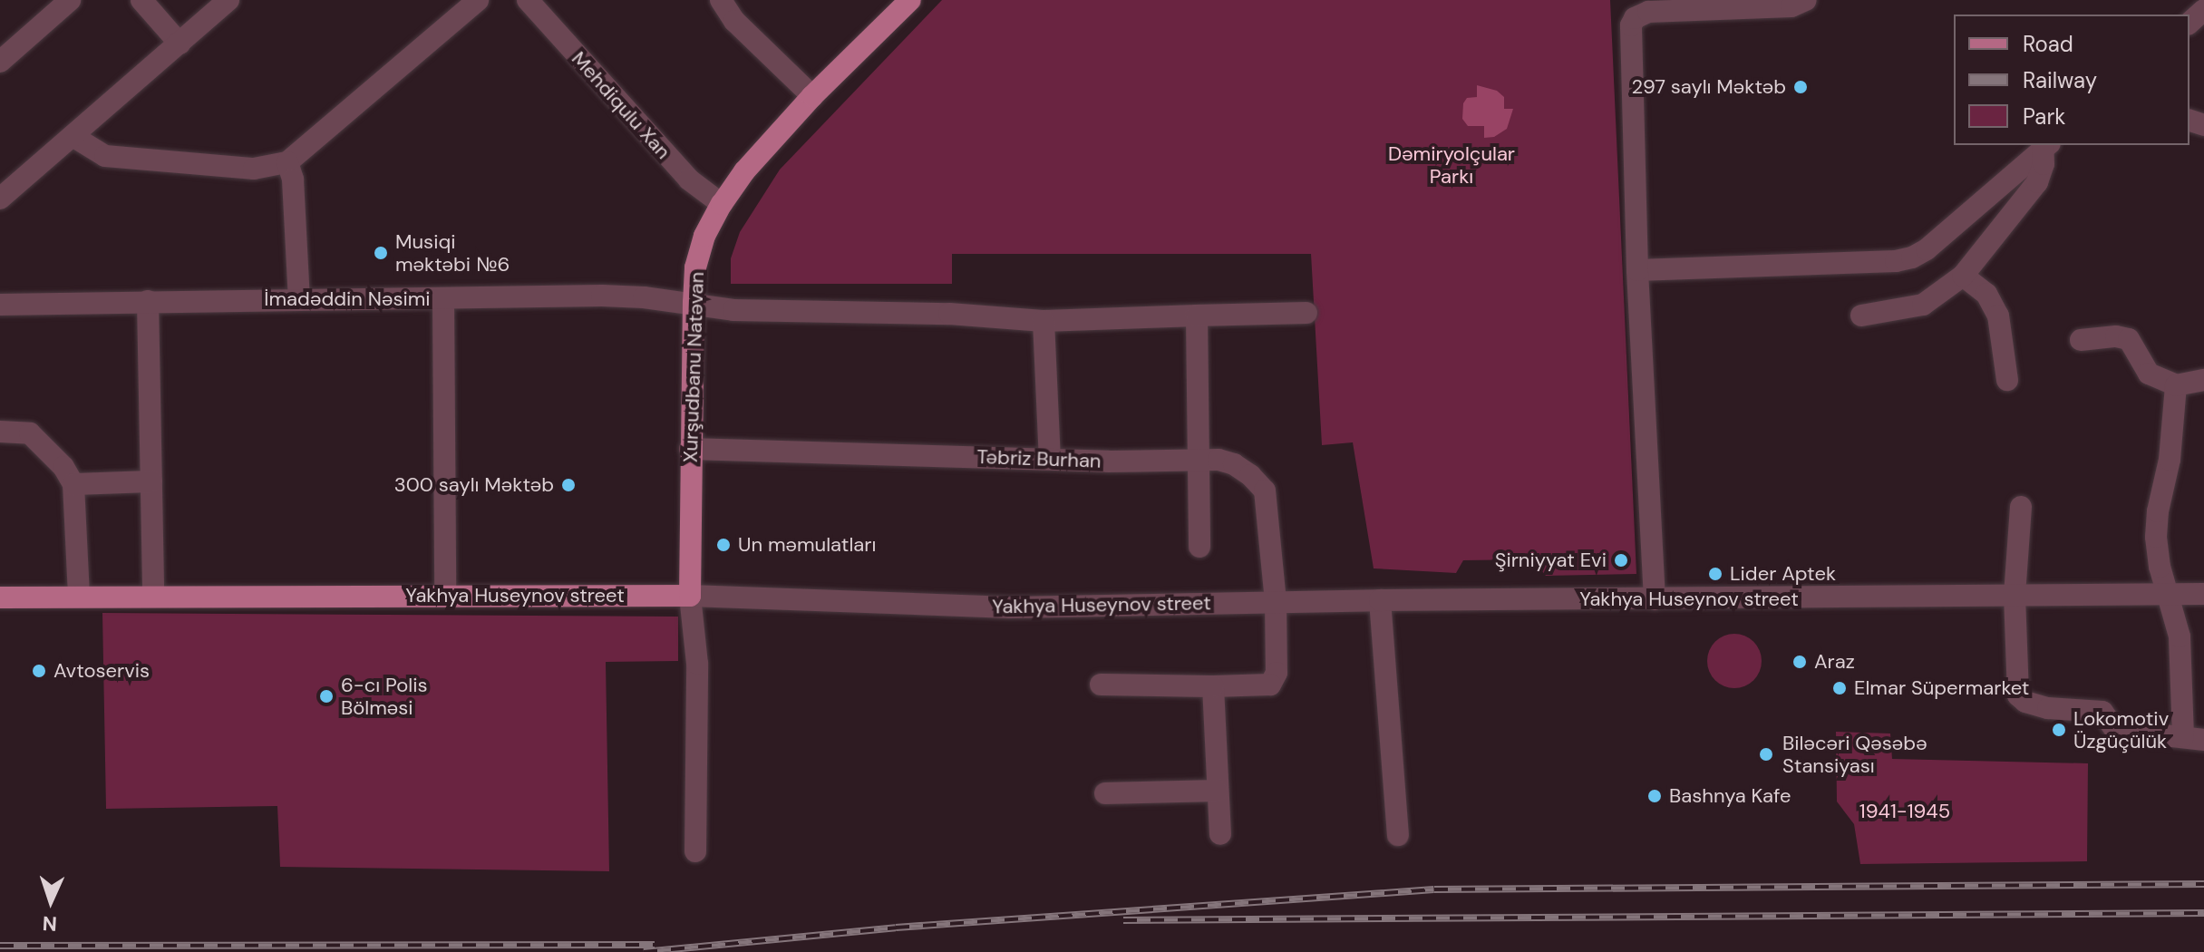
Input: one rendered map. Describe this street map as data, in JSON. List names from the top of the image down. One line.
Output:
{"streets":{"main road":["Xurşudbanu Natəvan","Yakhya Huseynov street"],"street":["Mehdiqulu Xan","İmadəddin Nəsimi","Təbriz Burhan"]},"crossings":[["Mehdiqulu Xan","Xurşudbanu Natəvan"],["İmadəddin Nəsimi","Xurşudbanu Natəvan"],["Xurşudbanu Natəvan","Təbriz Burhan"],["Xurşudbanu Natəvan","Yakhya Huseynov street"],["Təbriz Burhan","Yakhya Huseynov street"]],"parks":["Dəmiryolçular Parkı","1941-1945"],"places":["297 saylı Məktəb","Musiqi məktəbi №6","300 saylı Məktəb","Un məmulatları","Şirniyyat Evi","Lider Aptek","Araz","Avtoservis","Elmar Süpermarket","6-cı Polis Bölməsi","Lokomotiv Üzgüçülük","Biləcəri Qəsəbə Stansiyası","Bashnya Kafe"],"legend":["Road","Railway","Park"],"north":"bottom"}
